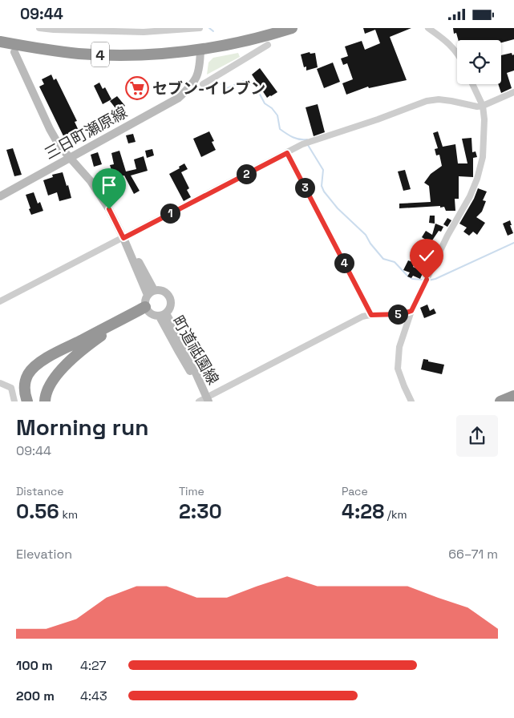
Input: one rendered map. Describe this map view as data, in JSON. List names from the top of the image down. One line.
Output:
{"streets":{"highway":["4"],"street":["三日町瀬原線","町道祗園線"]},"crossings":[["4","三日町瀬原線"]],"places":{"supermarket":["セブン-イレブン"]},"page":{"status":"09:44","pins":["2","3","1","4","5"],"heading":["Morning run","09:44"],"stats":[["Distance","0.56 km"],["Time","2:30"],["Pace","4:28 /km"]],"chart":["Elevation","66–71 m"],"list":[{"name":"100 m","note":"4:27"},{"name":"200 m","note":"4:43"}]}}
